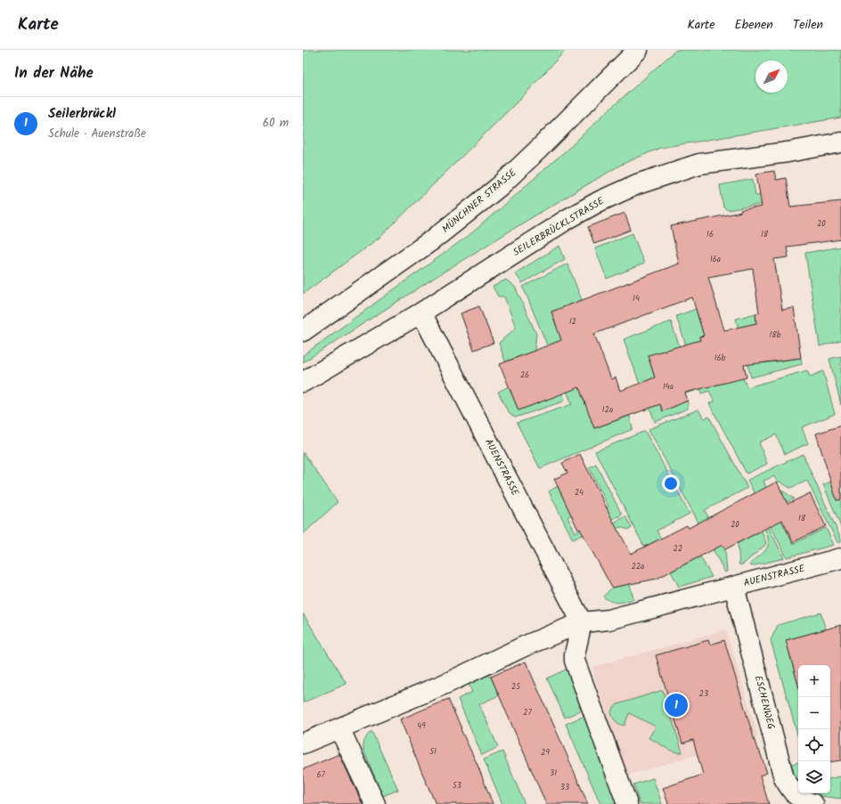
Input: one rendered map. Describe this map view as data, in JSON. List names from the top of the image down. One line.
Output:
{"streets":{"street":["MÜNCHNER STRASSE","SEILERBRÜCKLSTRASSE","AUENSTRASSE","ESCHENWEG"]},"crossings":[["SEILERBRÜCKLSTRASSE","AUENSTRASSE"],["AUENSTRASSE","ESCHENWEG"]],"house_numbers":["20","16","18","16a","14","12","18b","16b","26","14a","12a","24","18","20","22","22a","25","23","27","49","51","29","31","67","53","33"],"north":"top right","page":{"header":"Karte","nav":["Karte","Ebenen","Teilen"],"heading":"In der Nähe","list":[{"mark":"1","name":"Seilerbrückl","note":"Schule · Auenstraße","value":"60 m"}],"map_buttons":["+","−"],"pins":"1"}}
